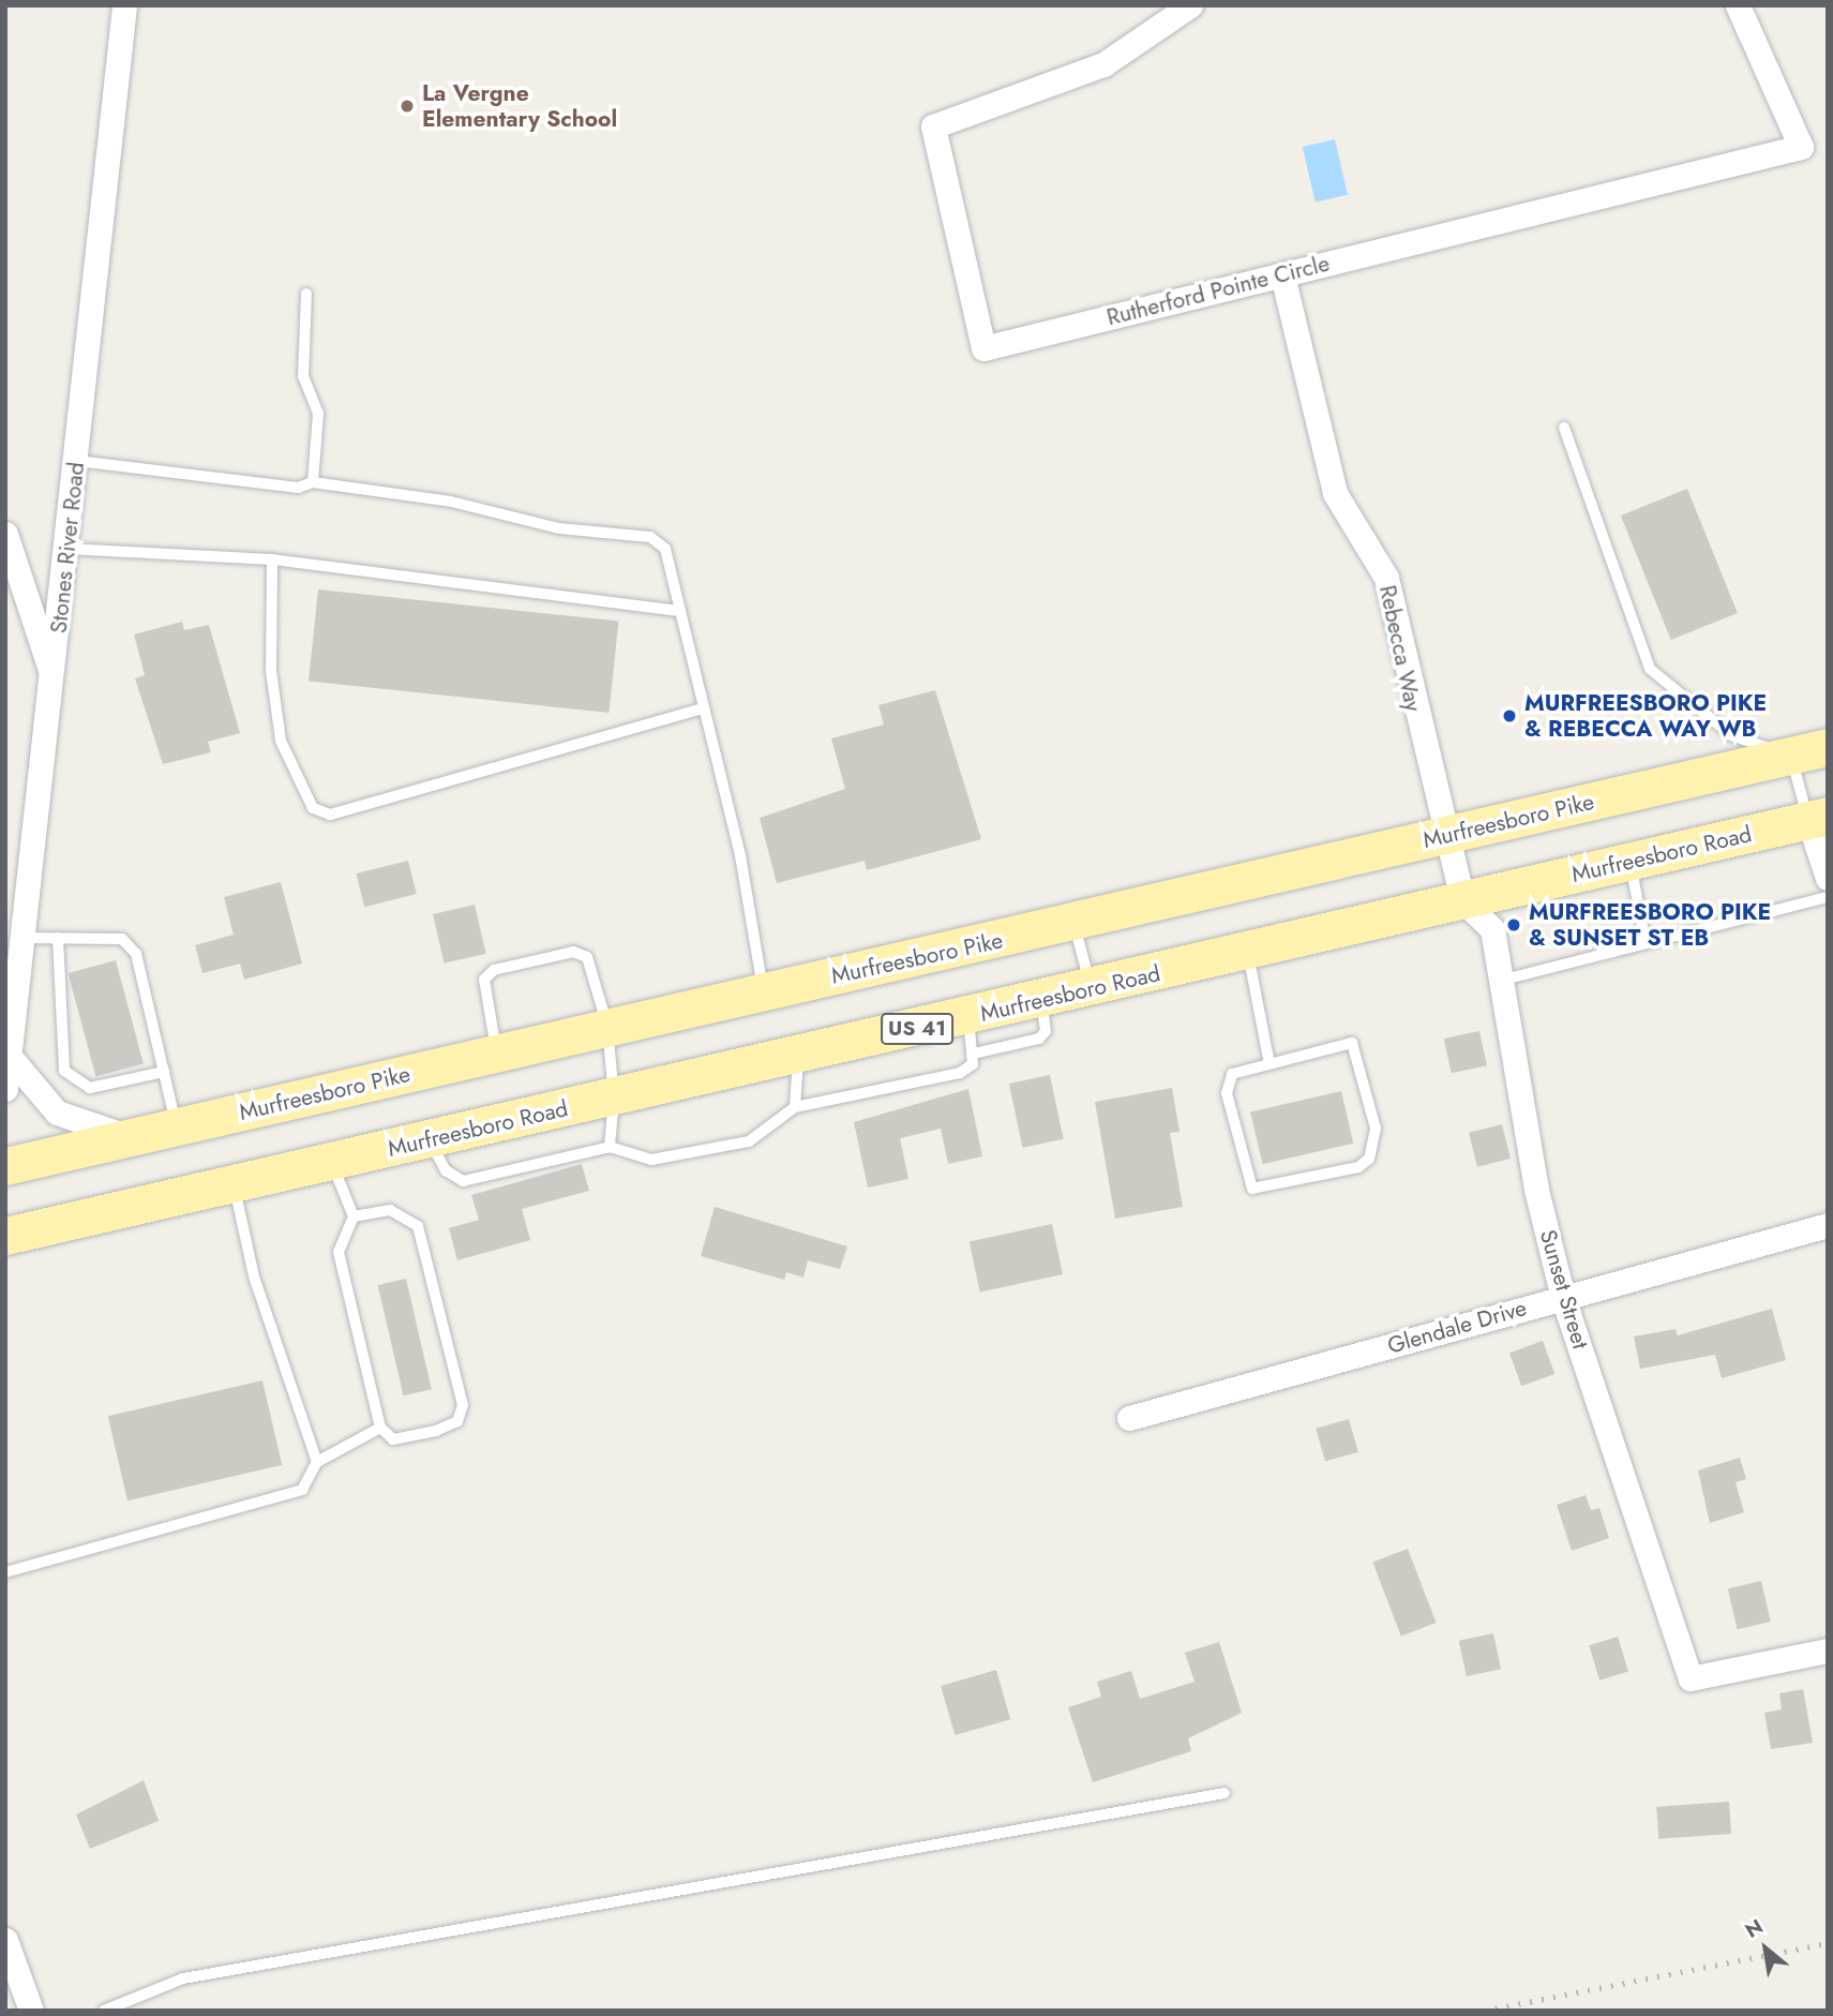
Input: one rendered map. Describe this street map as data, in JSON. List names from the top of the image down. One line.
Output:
{"streets":{"main road":["Murfreesboro Pike","Murfreesboro Road","US 41"],"street":["Rutherford Pointe Circle","Stones River Road","Rebecca Way","Sunset Street","Glendale Drive"]},"crossings":[["Rutherford Pointe Circle","Rebecca Way"],["Rebecca Way","Murfreesboro Pike"],["Rebecca Way","Murfreesboro Road"],["Rebecca Way","Sunset Street"],["Murfreesboro Road","Sunset Street"],["Sunset Street","Glendale Drive"]],"places":["La Vergne Elementary School","MURFREESBORO PIKE & REBECCA WAY WB","MURFREESBORO PIKE & SUNSET ST EB"],"north":"top left"}
